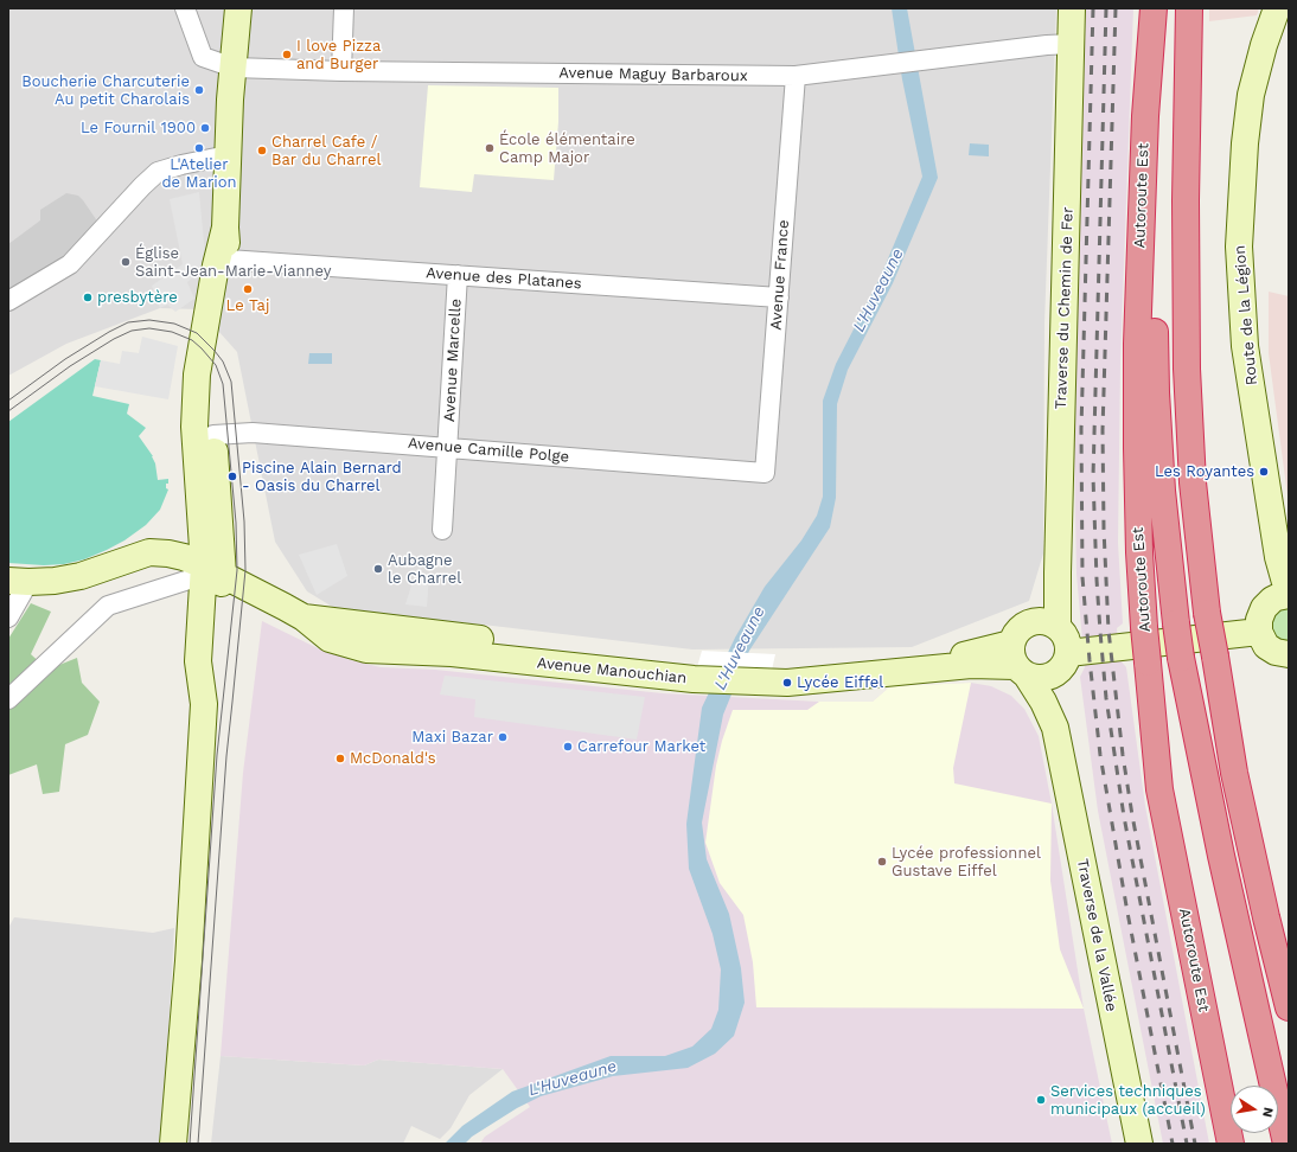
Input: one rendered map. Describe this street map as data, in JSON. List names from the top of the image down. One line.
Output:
{"streets":{"highway":["Autoroute Est"],"main road":["Traverse du Chemin de Fer","Route de la Légion","Avenue Manouchian","Traverse de la Vallée"],"street":["Avenue Maguy Barbaroux","Avenue France","Avenue des Platanes","Avenue Marcelle","Avenue Camille Polge"]},"crossings":[["Avenue Maguy Barbaroux","Avenue France"],["Avenue Maguy Barbaroux","Traverse du Chemin de Fer"],["Avenue France","Avenue des Platanes"],["Avenue France","Avenue Camille Polge"],["Avenue des Platanes","Avenue Marcelle"],["Traverse du Chemin de Fer","Avenue Manouchian"],["Traverse du Chemin de Fer","Traverse de la Vallée"],["Avenue Marcelle","Avenue Camille Polge"],["Avenue Manouchian","Traverse de la Vallée"]],"water":["L'Huveaune"],"places":["I love Pizza and Burger","Boucherie Charcuterie Au petit Charolais","Le Fournil 1900","L'Atelier de Marion","École élémentaire Camp Major","Charrel Cafe / Bar du Charrel","Église Saint-Jean-Marie-Vianney","Le Taj","presbytère","Les Royantes","Piscine Alain Bernard - Oasis du Charrel","Aubagne le Charrel","Lycée Eiffel","Maxi Bazar","Carrefour Market","McDonald's","Lycée professionnel Gustave Eiffel","Services techniques municipaux (accueil)"],"north":"right"}
